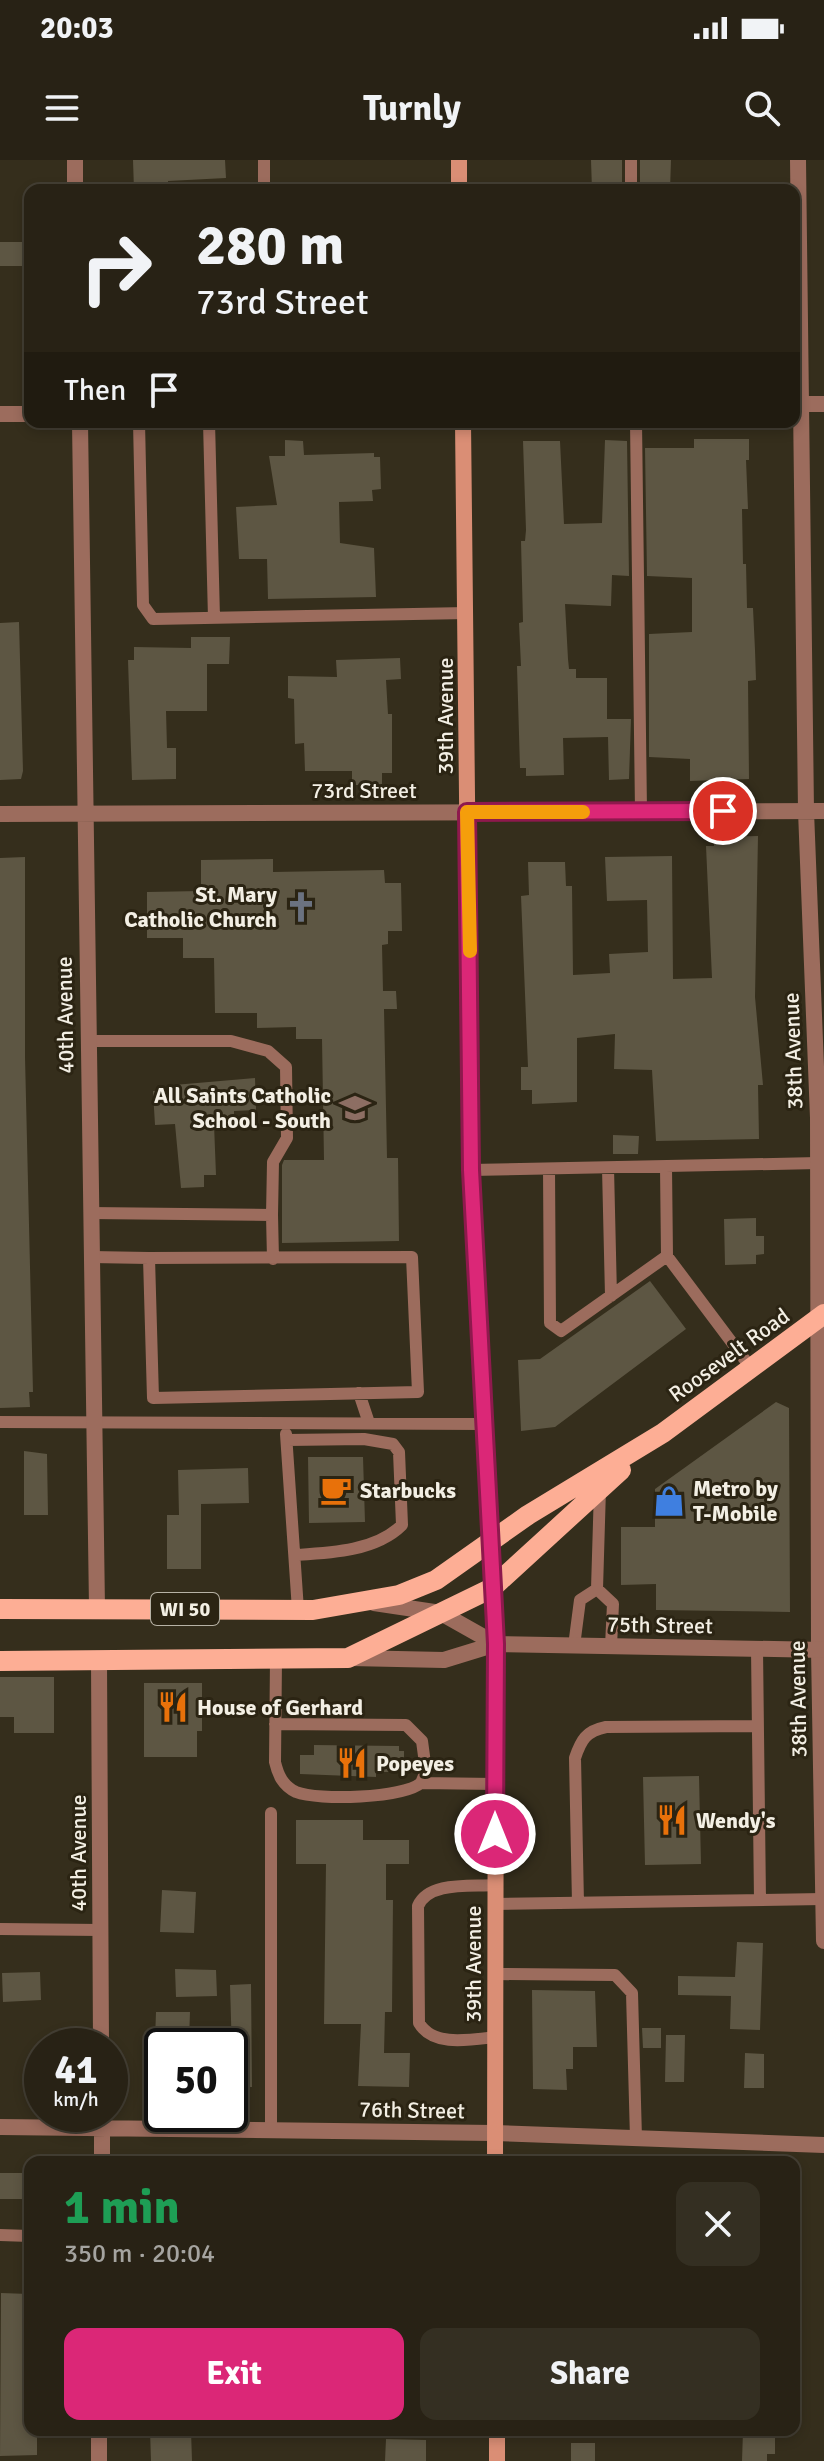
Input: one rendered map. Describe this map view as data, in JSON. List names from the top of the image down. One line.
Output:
{"streets":{"main road":["39th Avenue","Roosevelt Road","WI 50"],"street":["73rd Street","40th Avenue","38th Avenue","75th Street","76th Street"]},"crossings":[["39th Avenue","73rd Street"],["39th Avenue","WI 50"],["39th Avenue","75th Street"],["39th Avenue","76th Street"],["73rd Street","40th Avenue"],["73rd Street","38th Avenue"],["40th Avenue","WI 50"],["38th Avenue","Roosevelt Road"],["38th Avenue","75th Street"],["Roosevelt Road","WI 50"],["WI 50","75th Street"]],"places":{"church":["St. Mary Catholic Church"],"school or university":["All Saints Catholic School - South"],"cafe":["Starbucks"],"shop":["Metro by T-Mobile"],"restaurant":["House of Gerhard","Popeyes","Wendy's"]},"page":{"status":"20:03","header":"Turnly","turn":["280 m","73rd Street"],"then":"Then","speed":"41 km/h","limit":"50","heading":["1 min","350 m · 20:04"],"buttons":["Exit","Share"]}}
